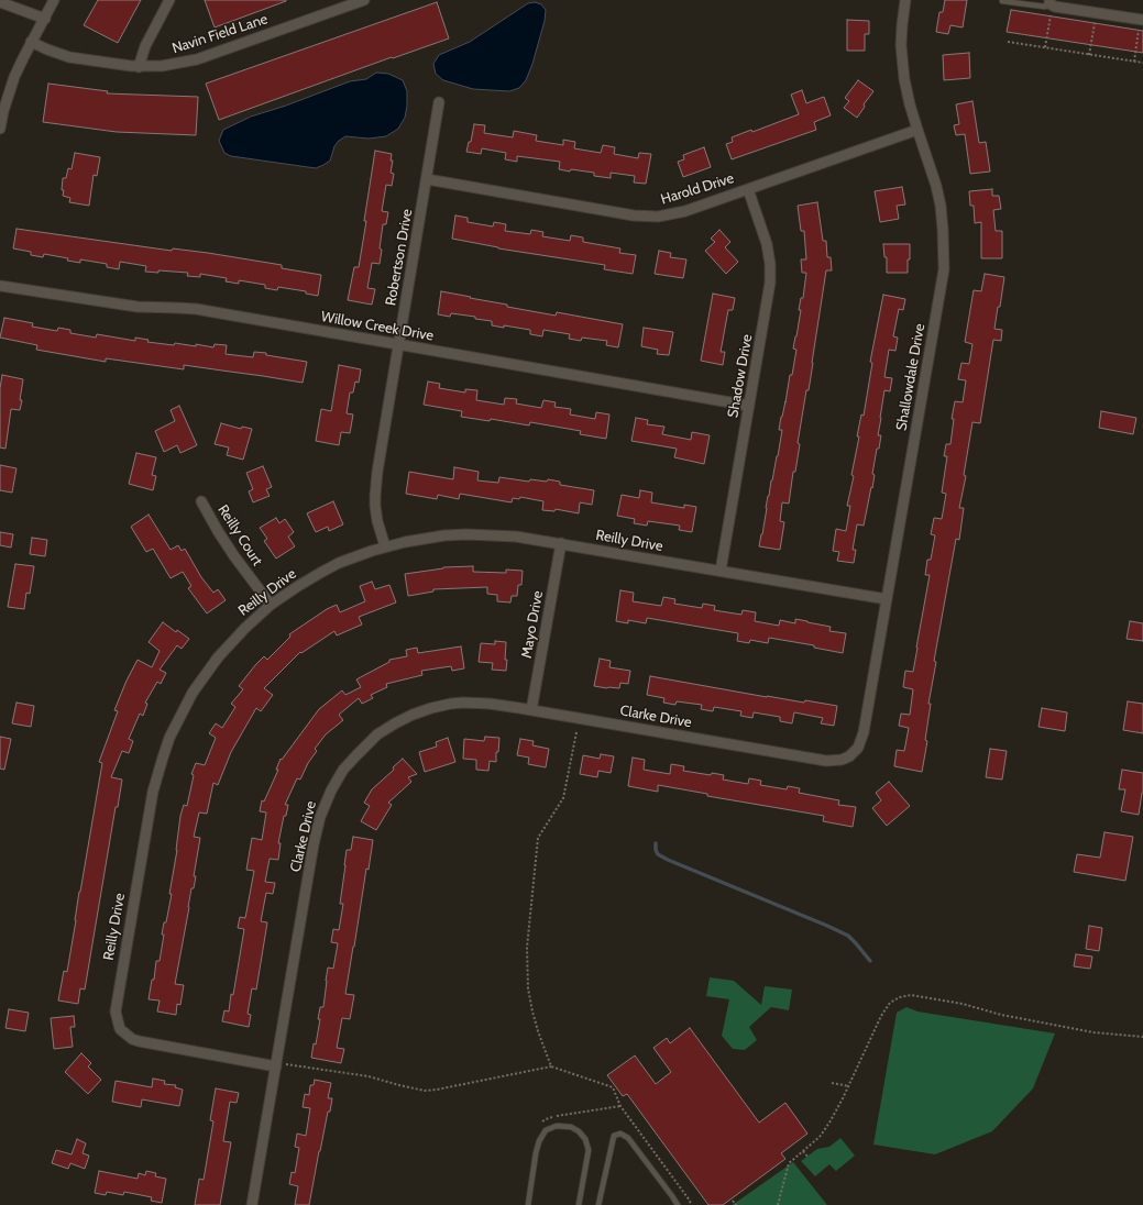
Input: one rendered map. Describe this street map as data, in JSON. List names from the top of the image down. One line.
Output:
{"streets":{"street":["Navin Field Lane","Harold Drive","Robertson Drive","Willow Creek Drive","Shadow Drive","Shallowdale Drive","Reilly Court","Reilly Drive","Mayo Drive","Clarke Drive"]},"crossings":[["Harold Drive","Robertson Drive"],["Harold Drive","Shadow Drive"],["Harold Drive","Shallowdale Drive"],["Robertson Drive","Willow Creek Drive"],["Robertson Drive","Reilly Drive"],["Willow Creek Drive","Shadow Drive"],["Shadow Drive","Reilly Drive"],["Shallowdale Drive","Reilly Drive"],["Shallowdale Drive","Clarke Drive"],["Reilly Court","Reilly Drive"],["Reilly Drive","Mayo Drive"],["Reilly Drive","Clarke Drive"],["Mayo Drive","Clarke Drive"]]}
